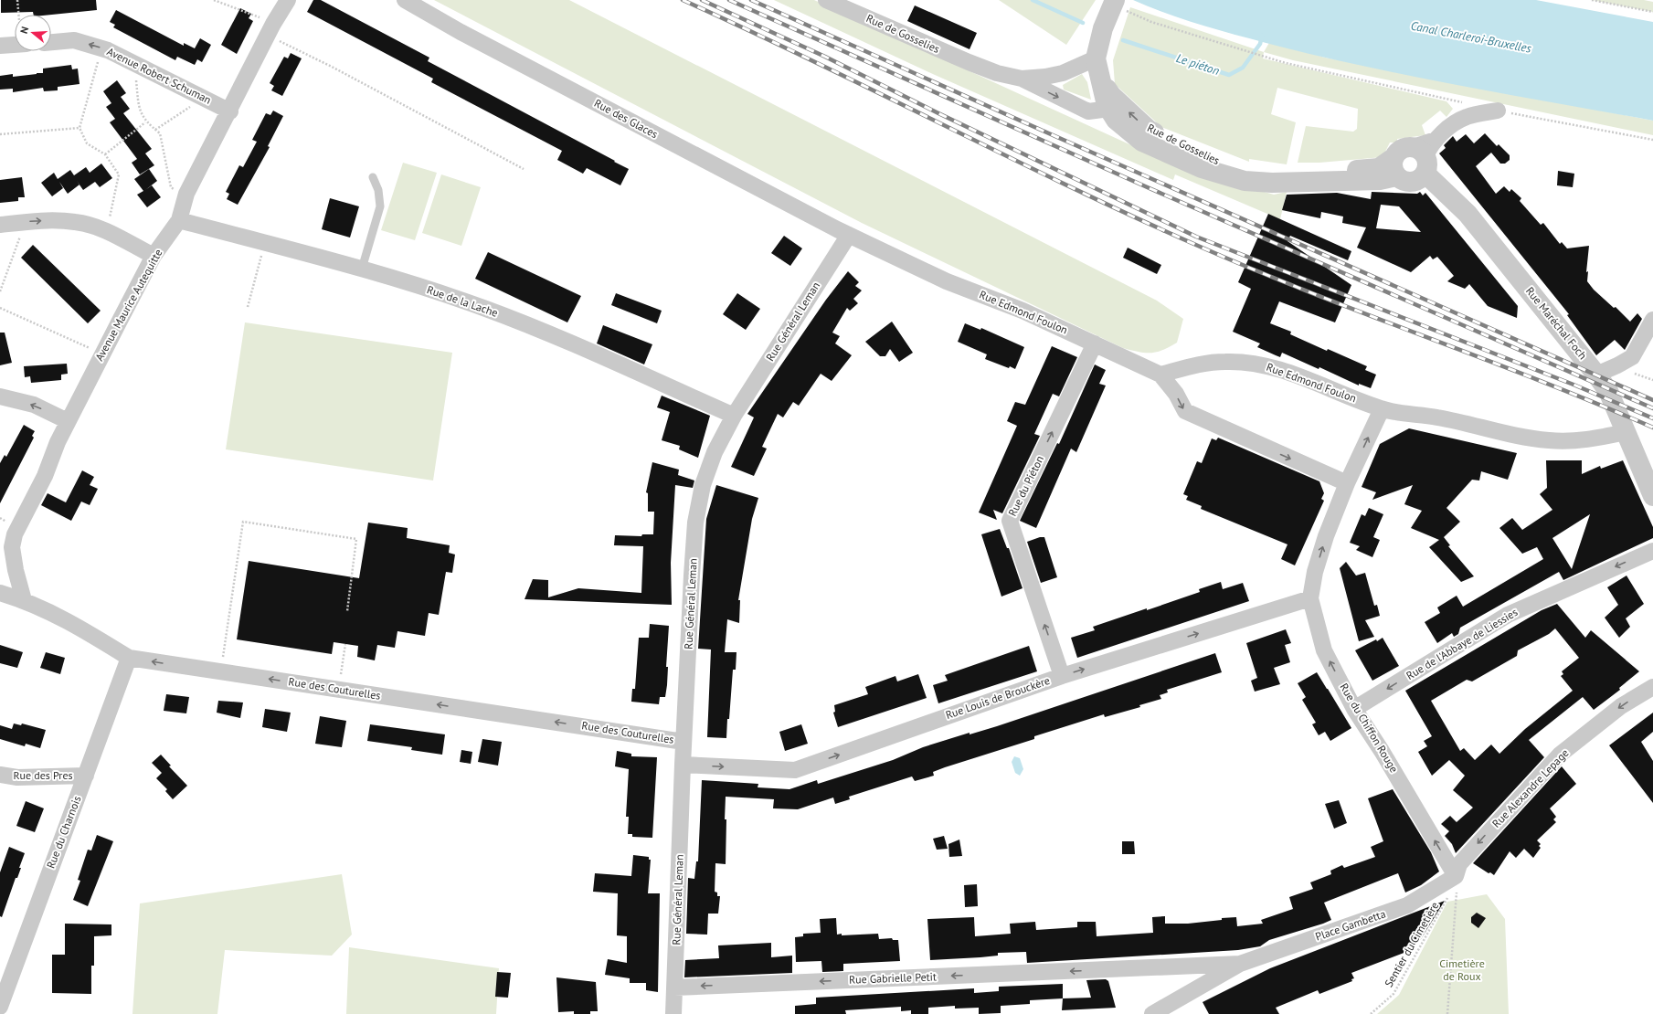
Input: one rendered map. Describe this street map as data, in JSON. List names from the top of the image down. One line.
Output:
{"streets":{"street":["Rue de Gosselies","Avenue Robert Schuman","Rue des Glaces","Rue de la Lache","Avenue Maurice Autequitte","Rue Edmond Foulon","Rue Général Leman","Rue Maréchal Foch","Rue du Piéton","Rue de l'Abbaye de Liessies","Rue des Couturelles","Rue Louis de Brouckère","Rue du Chiffon Rouge","Rue des Pres","Rue Alexandre Lepage","Rue du Charnois","Place Gambetta","Rue Gabrielle Petit"],"path":["Sentier du Cimetière"]},"crossings":[["Avenue Robert Schuman","Avenue Maurice Autequitte"],["Rue des Glaces","Rue Edmond Foulon"],["Rue des Glaces","Rue Général Leman"],["Rue de la Lache","Avenue Maurice Autequitte"],["Rue de la Lache","Rue Général Leman"],["Avenue Maurice Autequitte","Rue des Couturelles"],["Rue Edmond Foulon","Rue Général Leman"],["Rue Edmond Foulon","Rue Maréchal Foch"],["Rue Edmond Foulon","Rue du Piéton"],["Rue Edmond Foulon","Rue du Chiffon Rouge"],["Rue Général Leman","Rue des Couturelles"],["Rue Général Leman","Rue Louis de Brouckère"],["Rue Général Leman","Rue Gabrielle Petit"],["Rue du Piéton","Rue Louis de Brouckère"],["Rue de l'Abbaye de Liessies","Rue du Chiffon Rouge"],["Rue des Couturelles","Rue du Charnois"],["Rue Louis de Brouckère","Rue du Chiffon Rouge"],["Rue du Chiffon Rouge","Rue Alexandre Lepage"],["Rue du Chiffon Rouge","Place Gambetta"],["Rue du Chiffon Rouge","Sentier du Cimetière"],["Rue des Pres","Rue du Charnois"],["Rue Alexandre Lepage","Place Gambetta"],["Rue Alexandre Lepage","Sentier du Cimetière"],["Place Gambetta","Sentier du Cimetière"],["Place Gambetta","Rue Gabrielle Petit"]],"one_way":["Rue du Piéton","Rue de l'Abbaye de Liessies","Rue des Couturelles","Rue Louis de Brouckère","Rue du Chiffon Rouge","Rue Alexandre Lepage","Rue Gabrielle Petit"],"water":["Canal Charleroi-Bruxelles","Le piéton"],"parks":["Cimetière de Roux"],"north":"left"}
